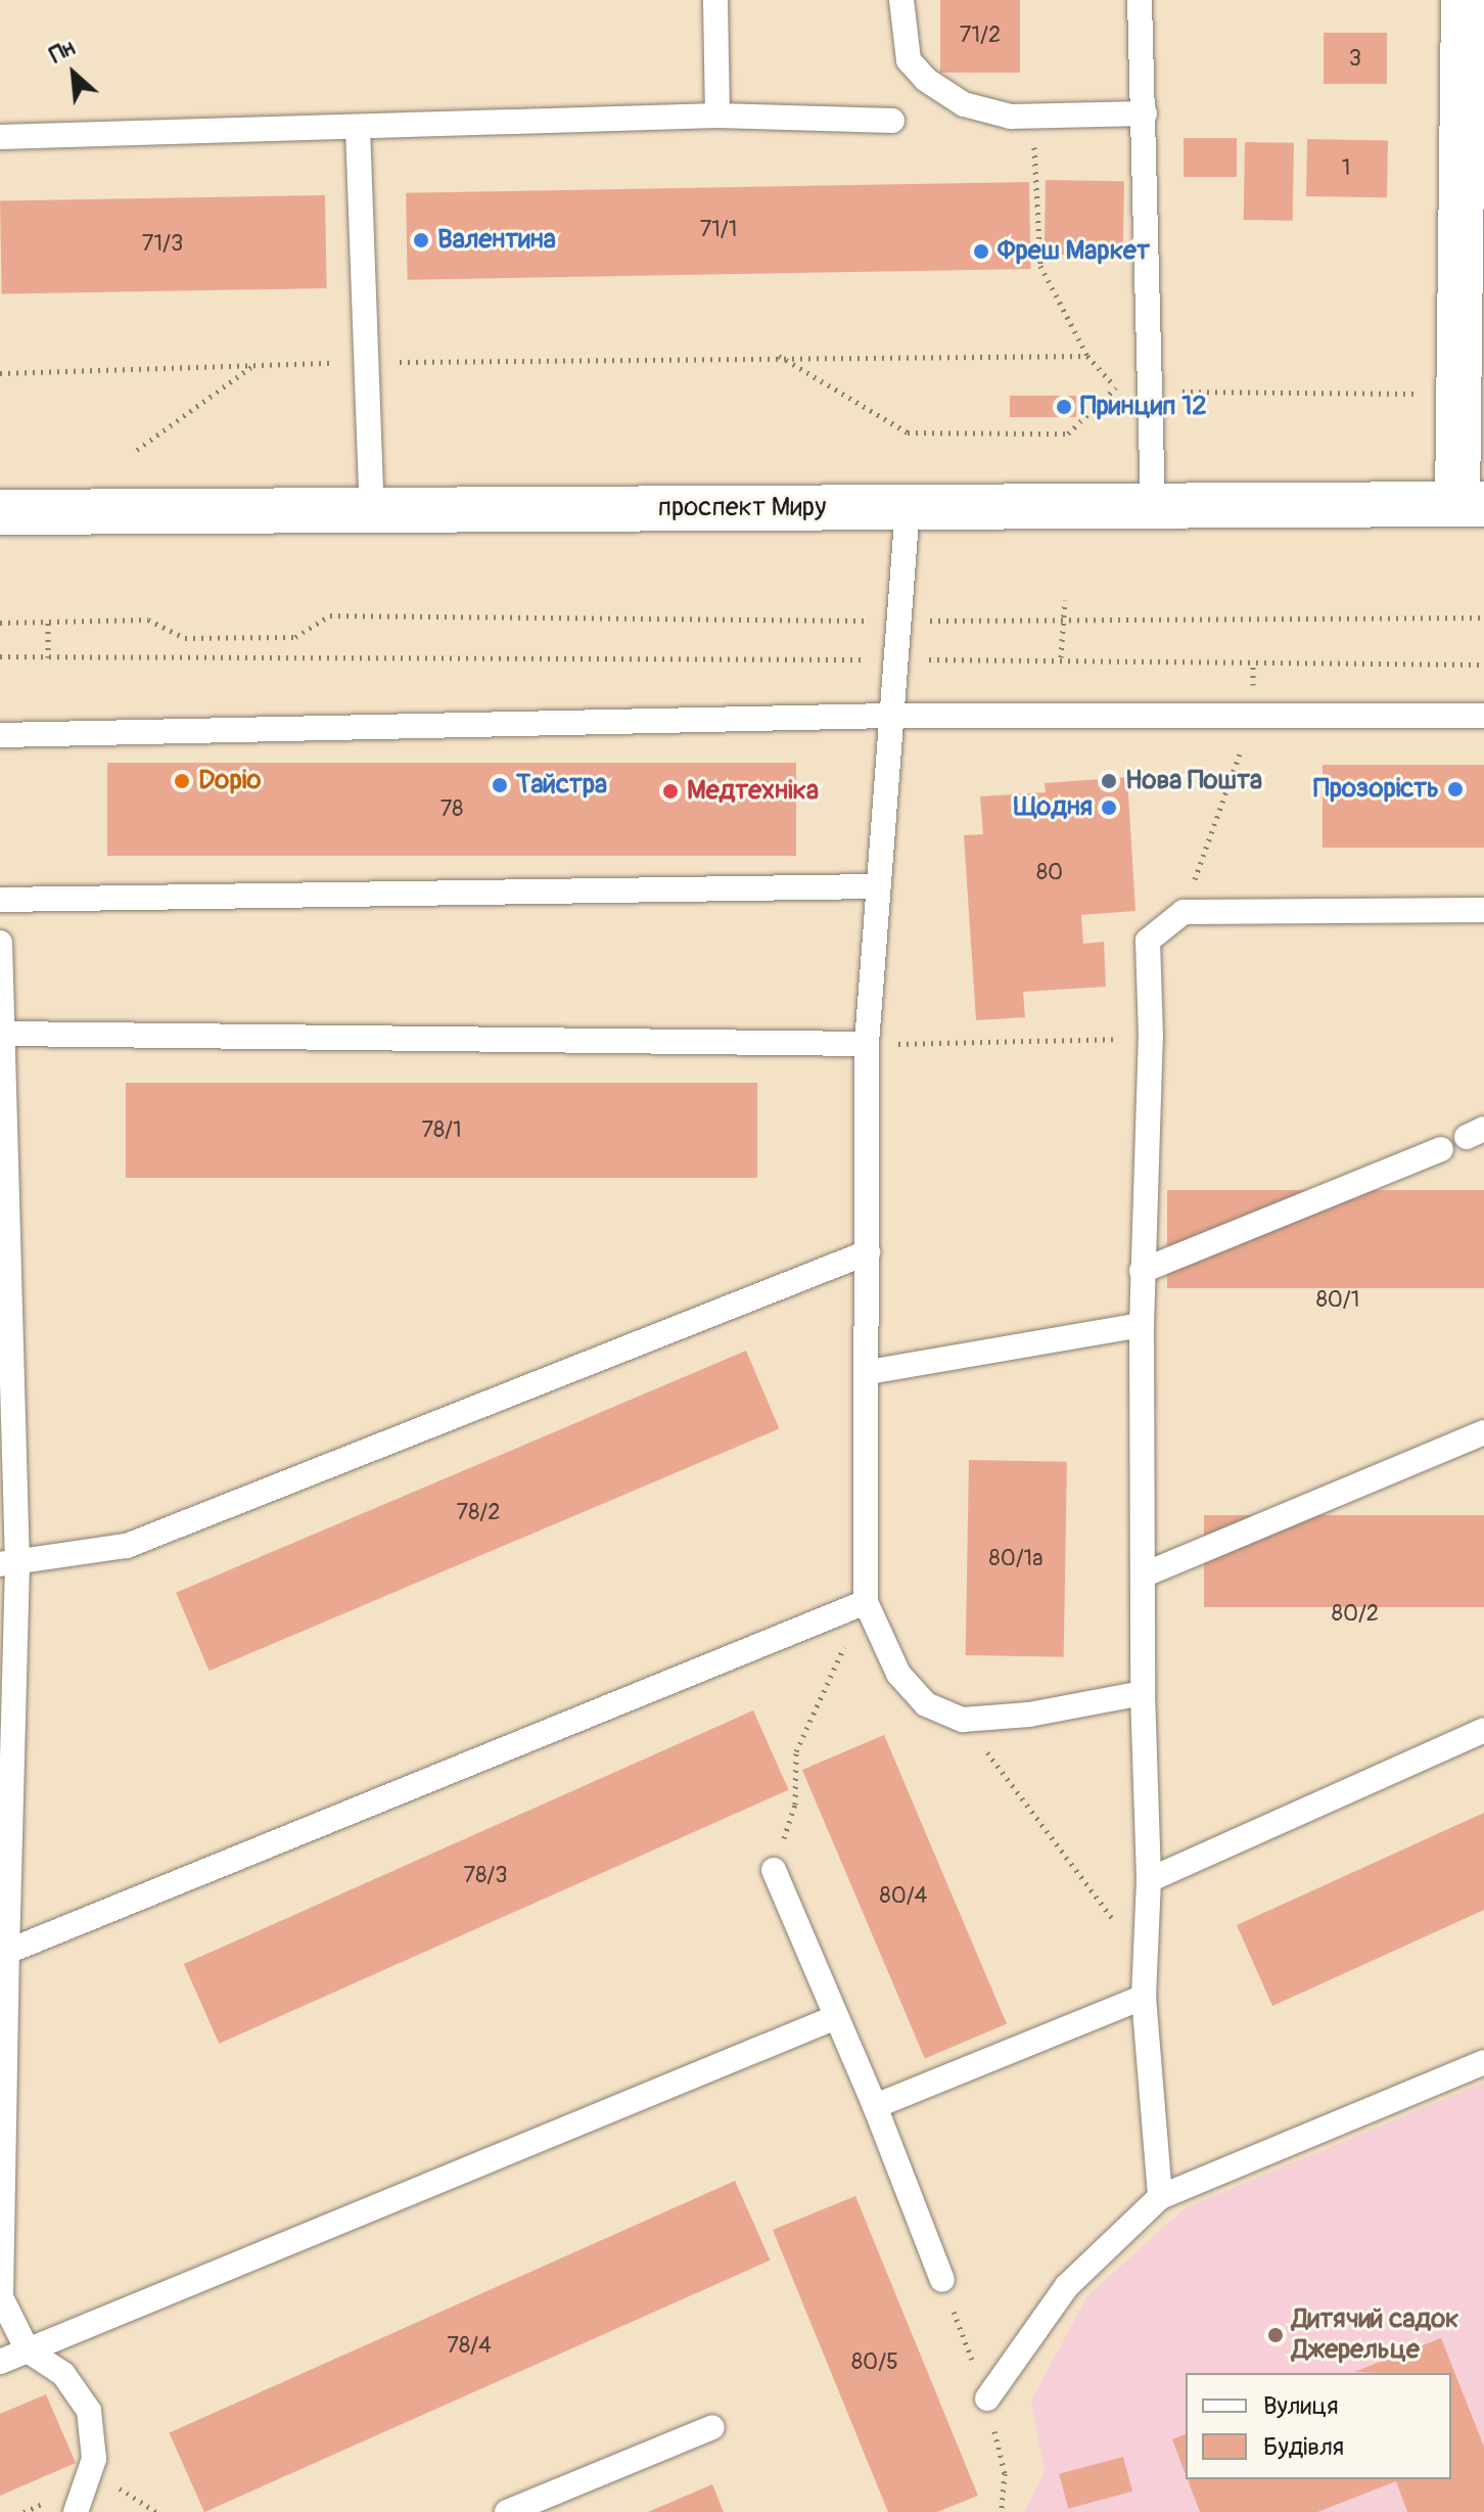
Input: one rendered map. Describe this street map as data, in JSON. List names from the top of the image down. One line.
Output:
{"streets":{"main road":["проспект Миру"]},"places":["Валентина","Фреш Маркет","Принцип 12","Dopio","Нова Пошта","Тайстра","Прозорість","Медтехніка","Щодня","Дитячий садок Джерельце"],"house_numbers":["71/2","3","1","71/1","71/3","78","80","78/1","80/1","78/2","80/1а","80/2","78/3","80/4","78/4","80/5"],"legend":["Вулиця","Будівля"],"north":"top left"}
